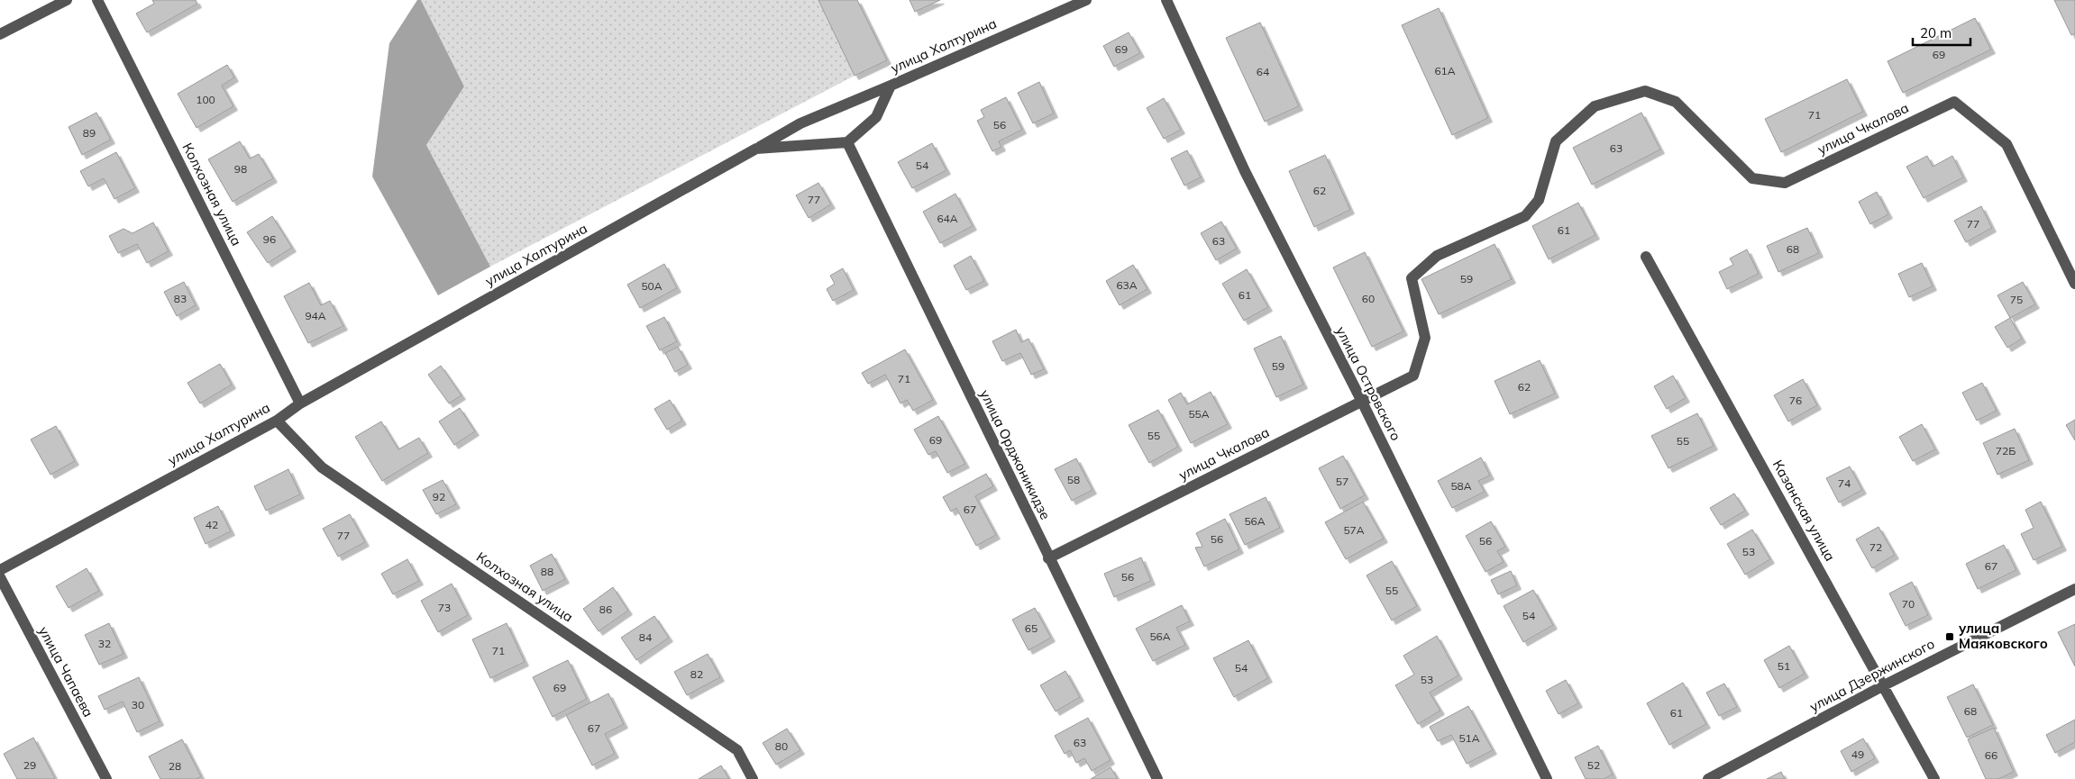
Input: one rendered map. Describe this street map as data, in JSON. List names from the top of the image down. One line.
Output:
{"streets":{"street":["улица Халтурина","улица Чкалова","Колхозная улица","улица Островского","улица Орджоникидзе","Казанская улица","улица Чапаева","улица Дзержинского"]},"crossings":[["улица Халтурина","Колхозная улица"],["улица Халтурина","улица Орджоникидзе"],["улица Чкалова","улица Островского"],["улица Чкалова","улица Орджоникидзе"],["Казанская улица","улица Дзержинского"]],"places":{"transit":["улица Маяковского"]},"house_numbers":["69","69","61А","64","100","71","56","89","63","54","98","62","77","64А","77","61","96","63","68","59","63А","50А","61","83","60","75","94А","59","71","62","76","55А","55","69","55","72Б","58","57","74","58А","92","67","56А","42","57А","77","56","56","72","53","67","88","56","55","70","73","86","54","65","56А","84","32","71","51","54","82","53","69","30","68","61","67","51А","63","80","49","66","29","52","28"],"scale_bar":"20 m"}
